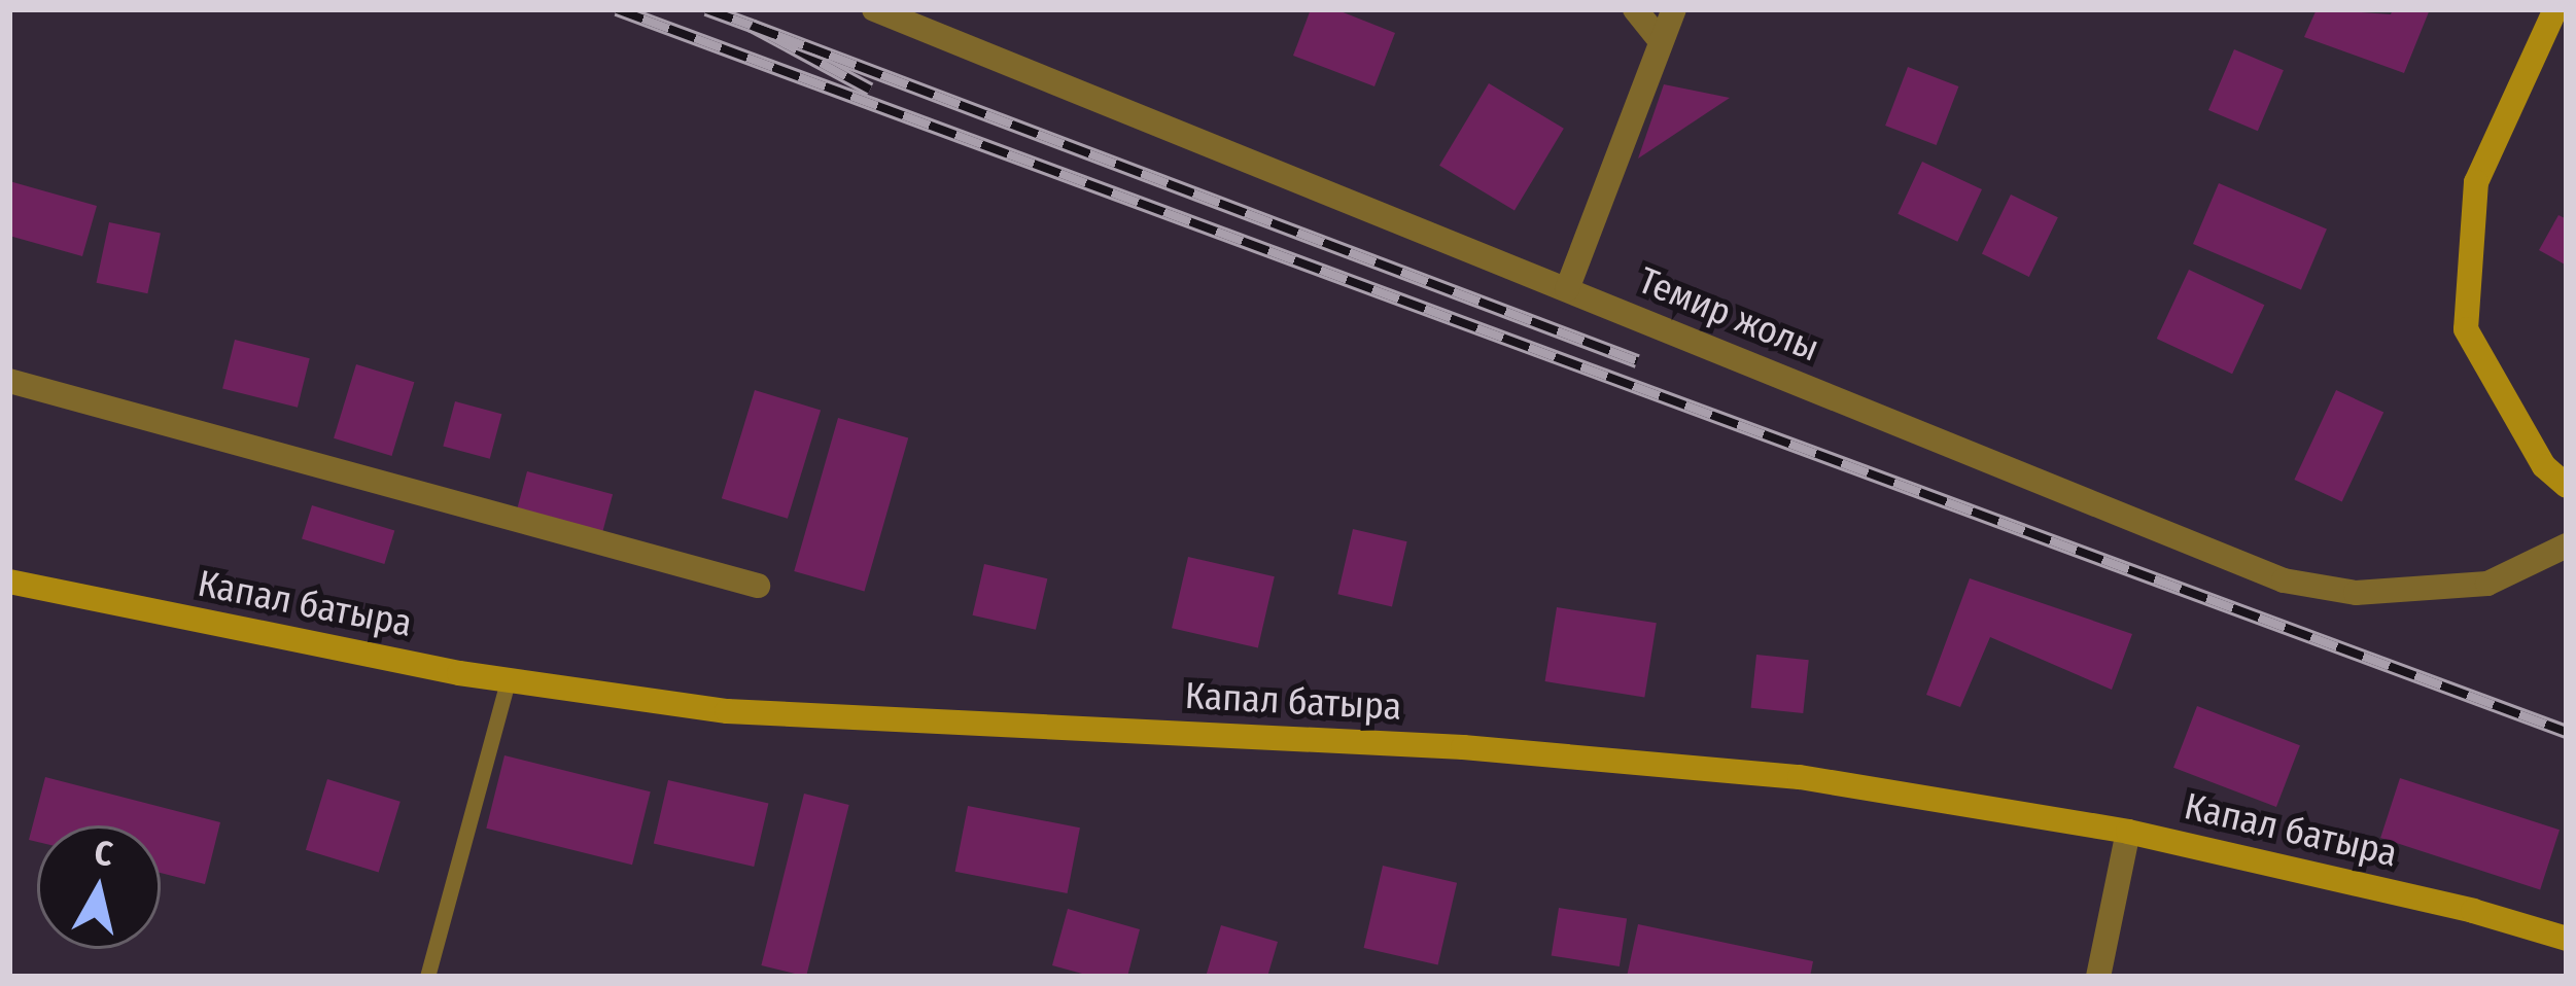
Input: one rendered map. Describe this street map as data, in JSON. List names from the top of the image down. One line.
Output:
{"streets":{"main road":["Капал батыра"],"street":["Темир жолы"]},"north":"top"}
